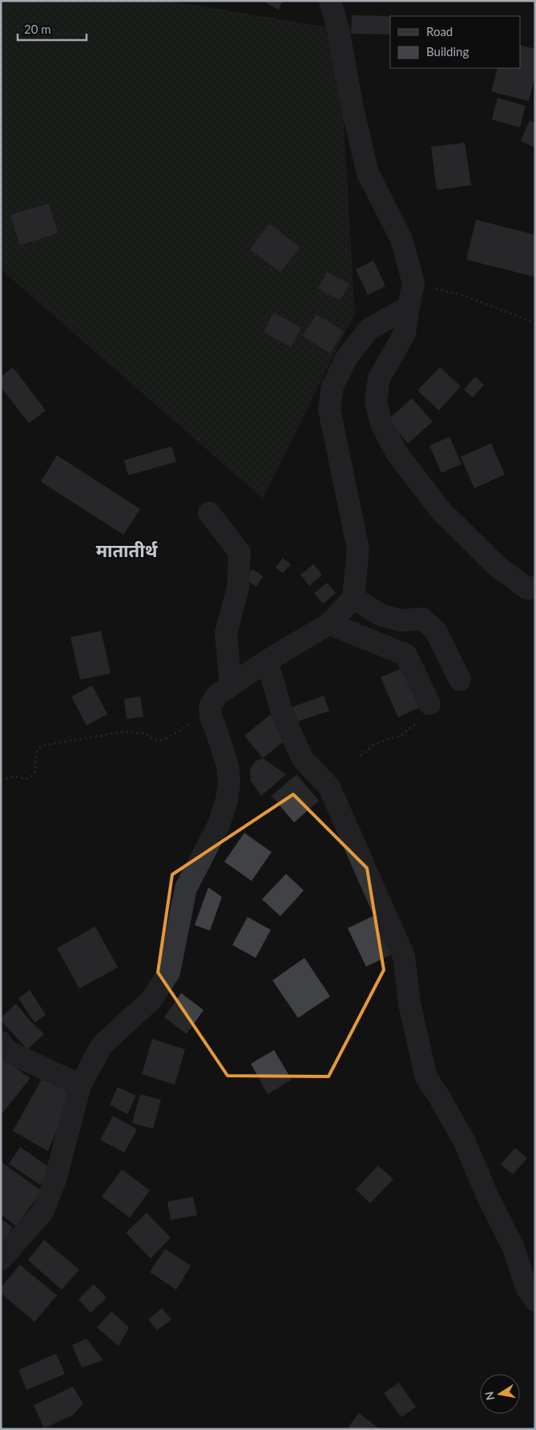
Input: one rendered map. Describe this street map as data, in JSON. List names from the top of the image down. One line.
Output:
{"districts":["मातातीर्थ"],"legend":["Road","Building"],"scale_bar":"20 m","north":"left"}
